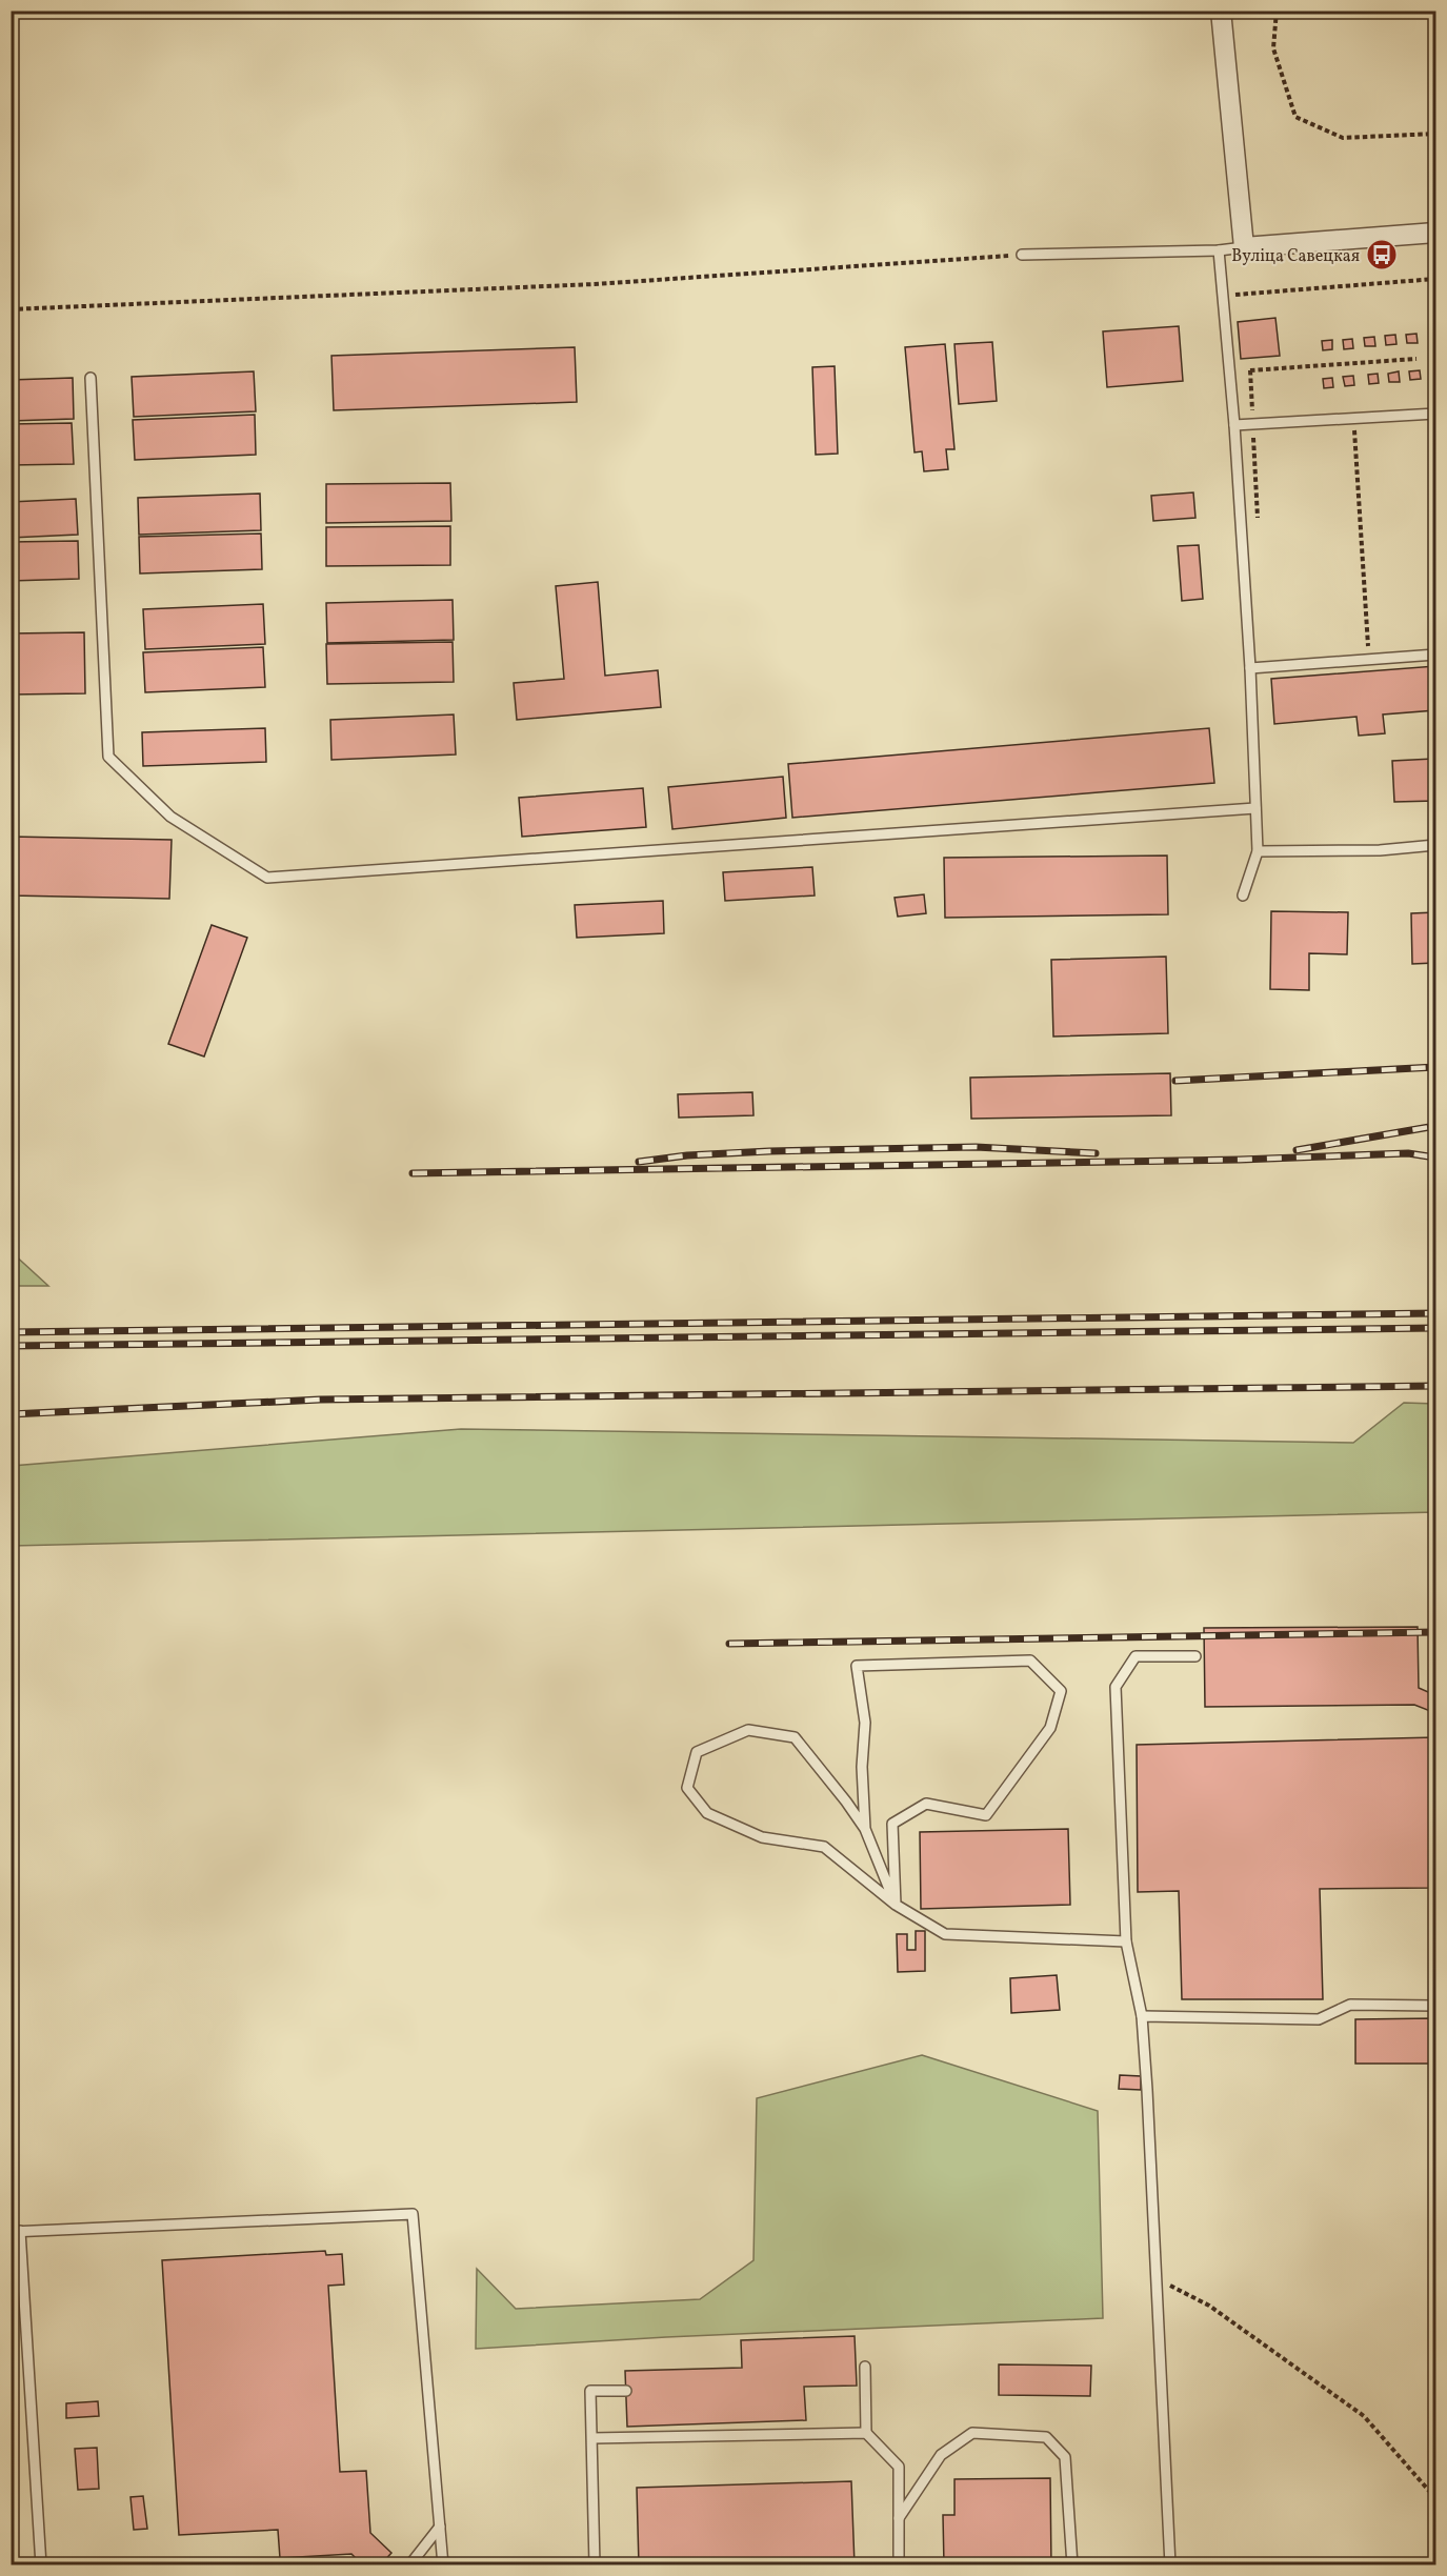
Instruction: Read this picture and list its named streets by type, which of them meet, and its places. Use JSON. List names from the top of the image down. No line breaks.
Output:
{"places":{"bus stop":["Вуліца Савецкая"]}}
